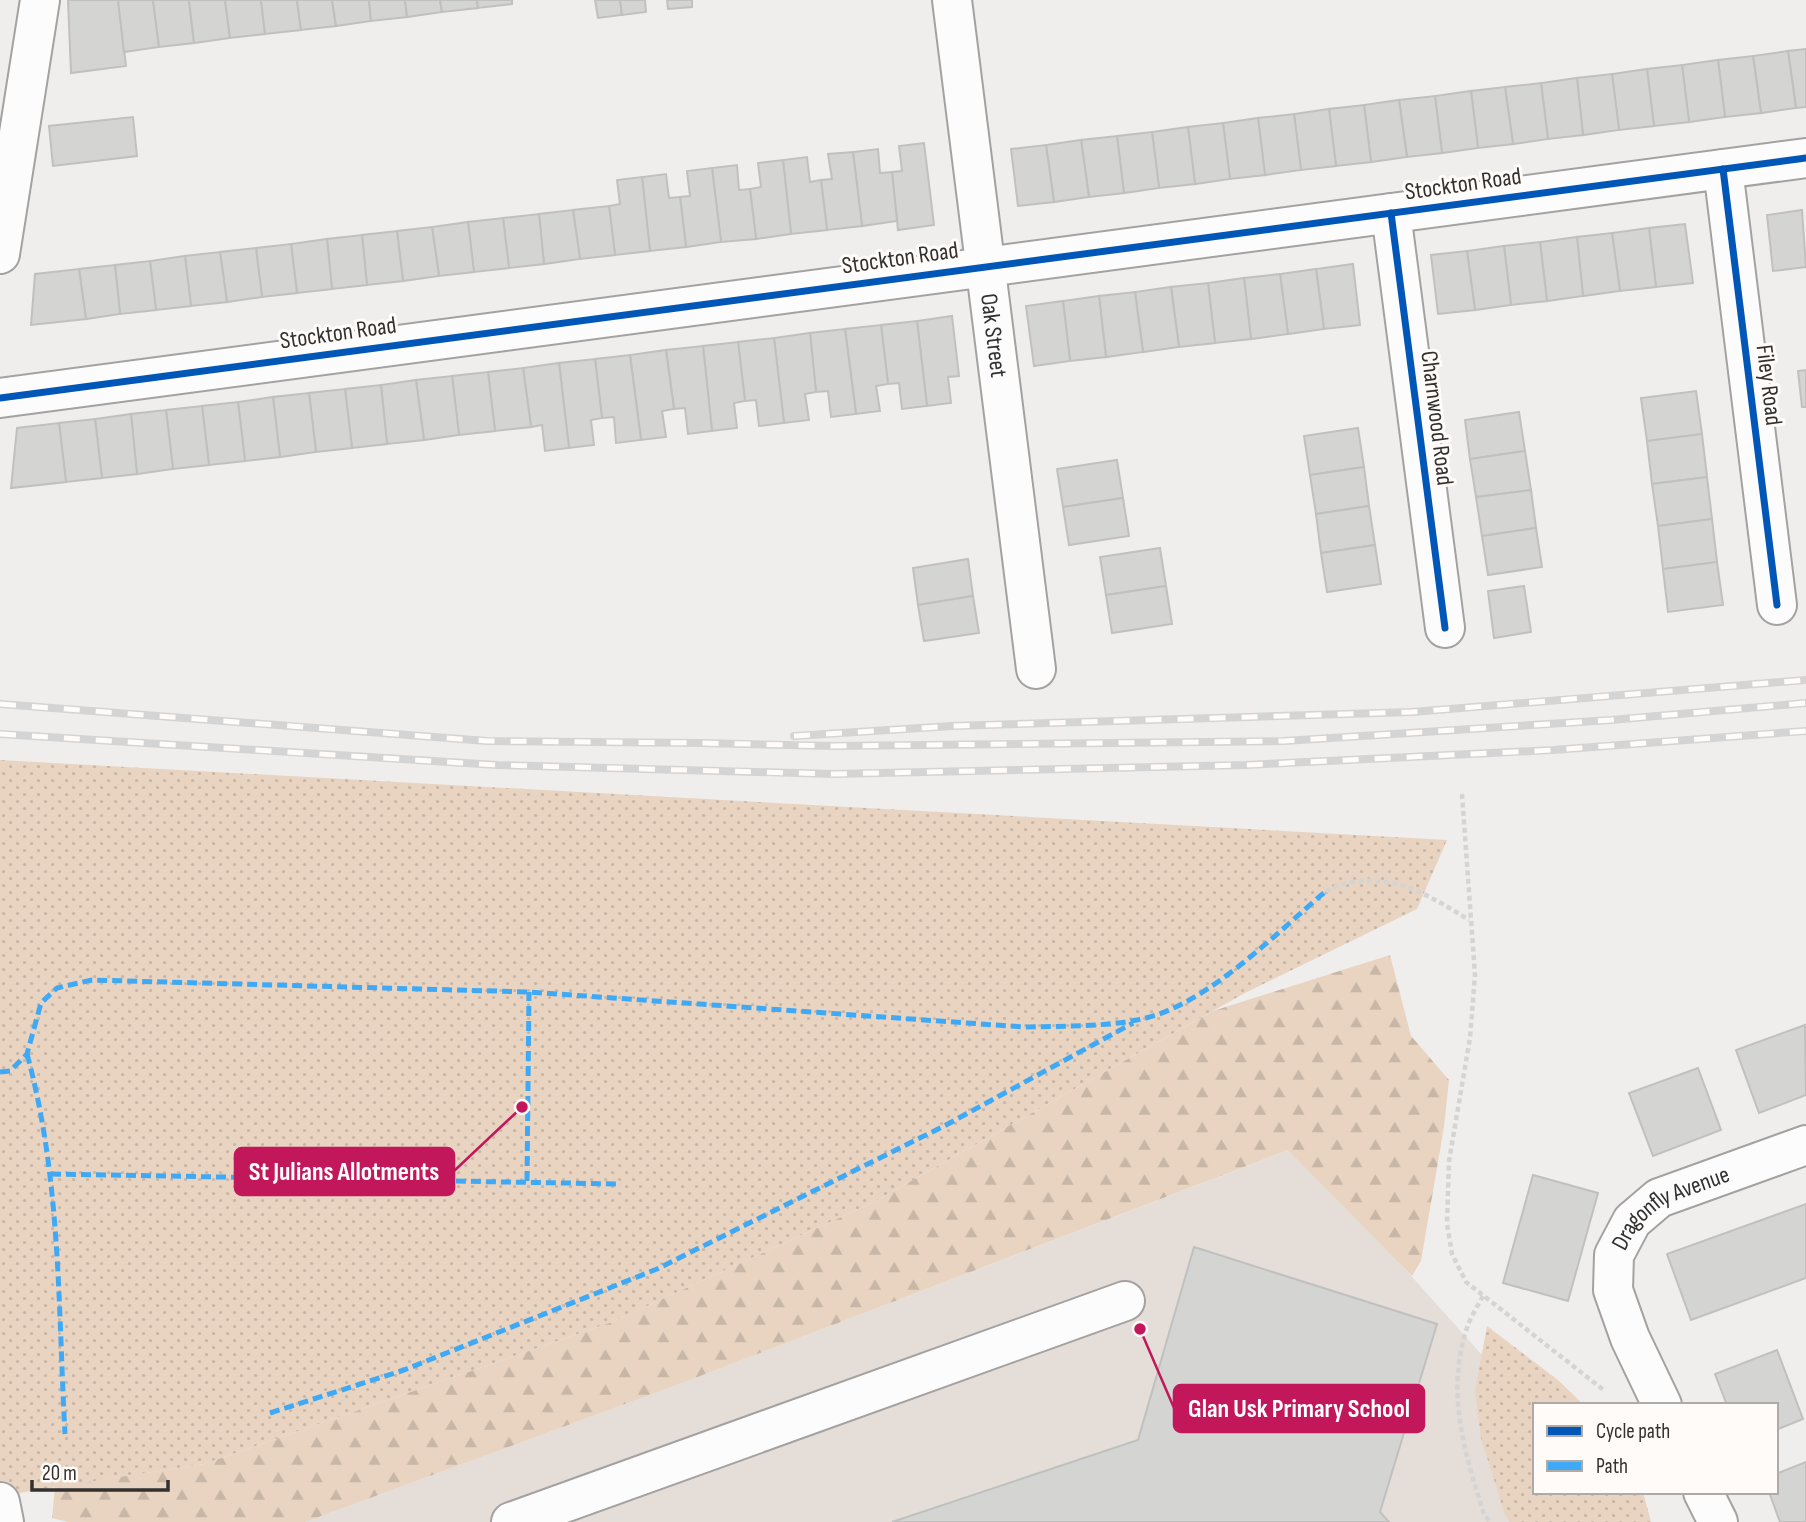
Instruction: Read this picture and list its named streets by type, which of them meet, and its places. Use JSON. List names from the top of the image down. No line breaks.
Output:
{"streets":{"street":["Stockton Road","Oak Street","Filey Road","Charnwood Road","Dragonfly Avenue"]},"crossings":[["Stockton Road","Oak Street"],["Stockton Road","Filey Road"],["Stockton Road","Charnwood Road"]],"places":["St Julians Allotments","Glan Usk Primary School"],"legend":["Cycle path","Path"],"scale_bar":"20 m"}
